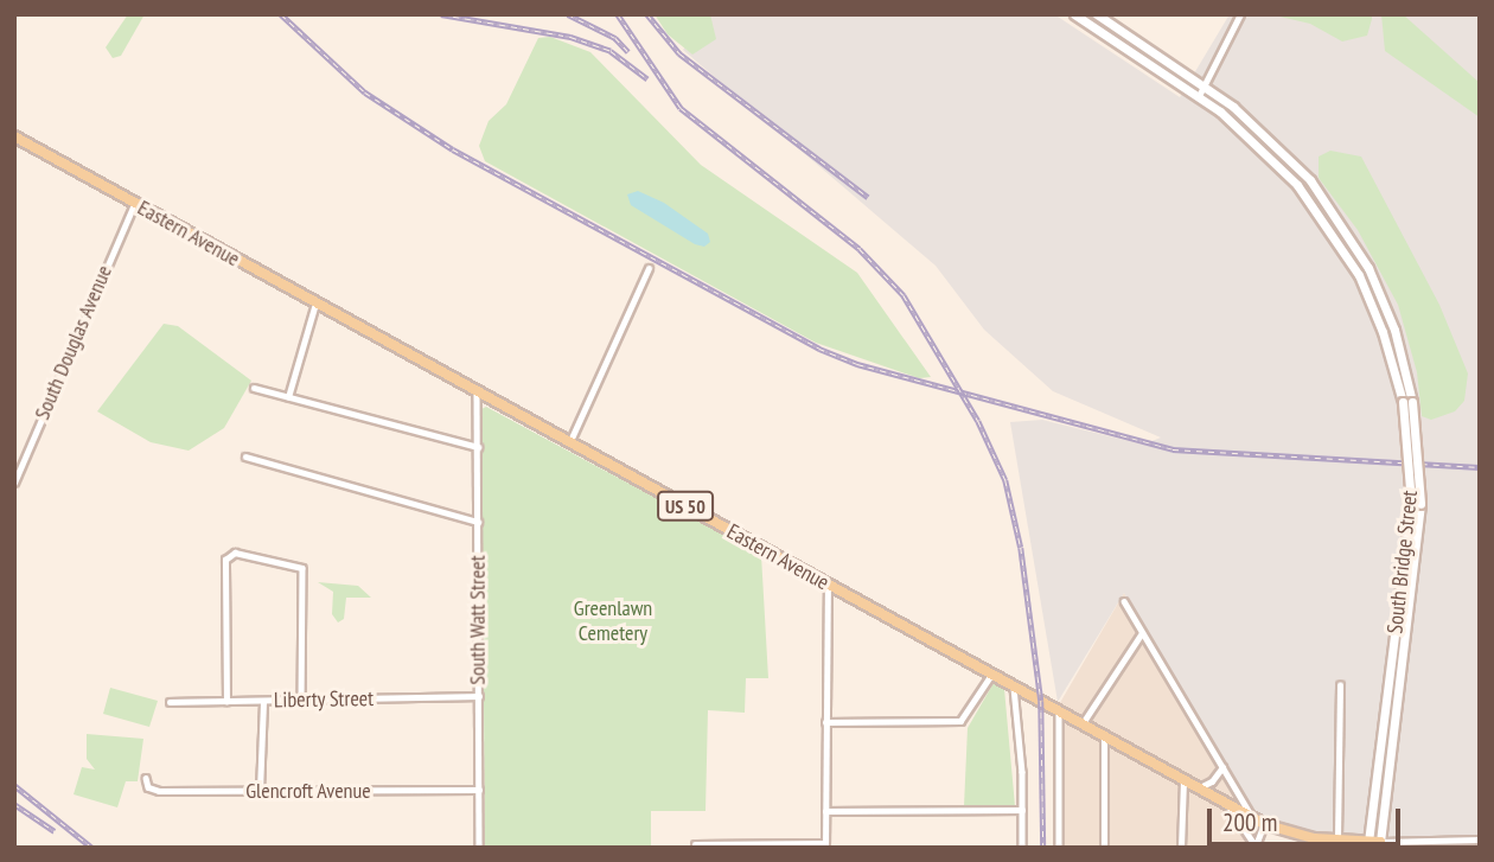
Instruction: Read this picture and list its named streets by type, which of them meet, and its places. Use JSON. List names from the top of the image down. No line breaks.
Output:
{"streets":{"main road":["Eastern Avenue","US 50","South Bridge Street"],"street":["South Douglas Avenue","South Watt Street","Liberty Street","Glencroft Avenue"]},"crossings":[["Eastern Avenue","South Douglas Avenue"],["Eastern Avenue","South Bridge Street"],["Eastern Avenue","South Watt Street"],["South Watt Street","Liberty Street"],["South Watt Street","Glencroft Avenue"]],"parks":["Greenlawn Cemetery"],"scale_bar":"200 m"}
